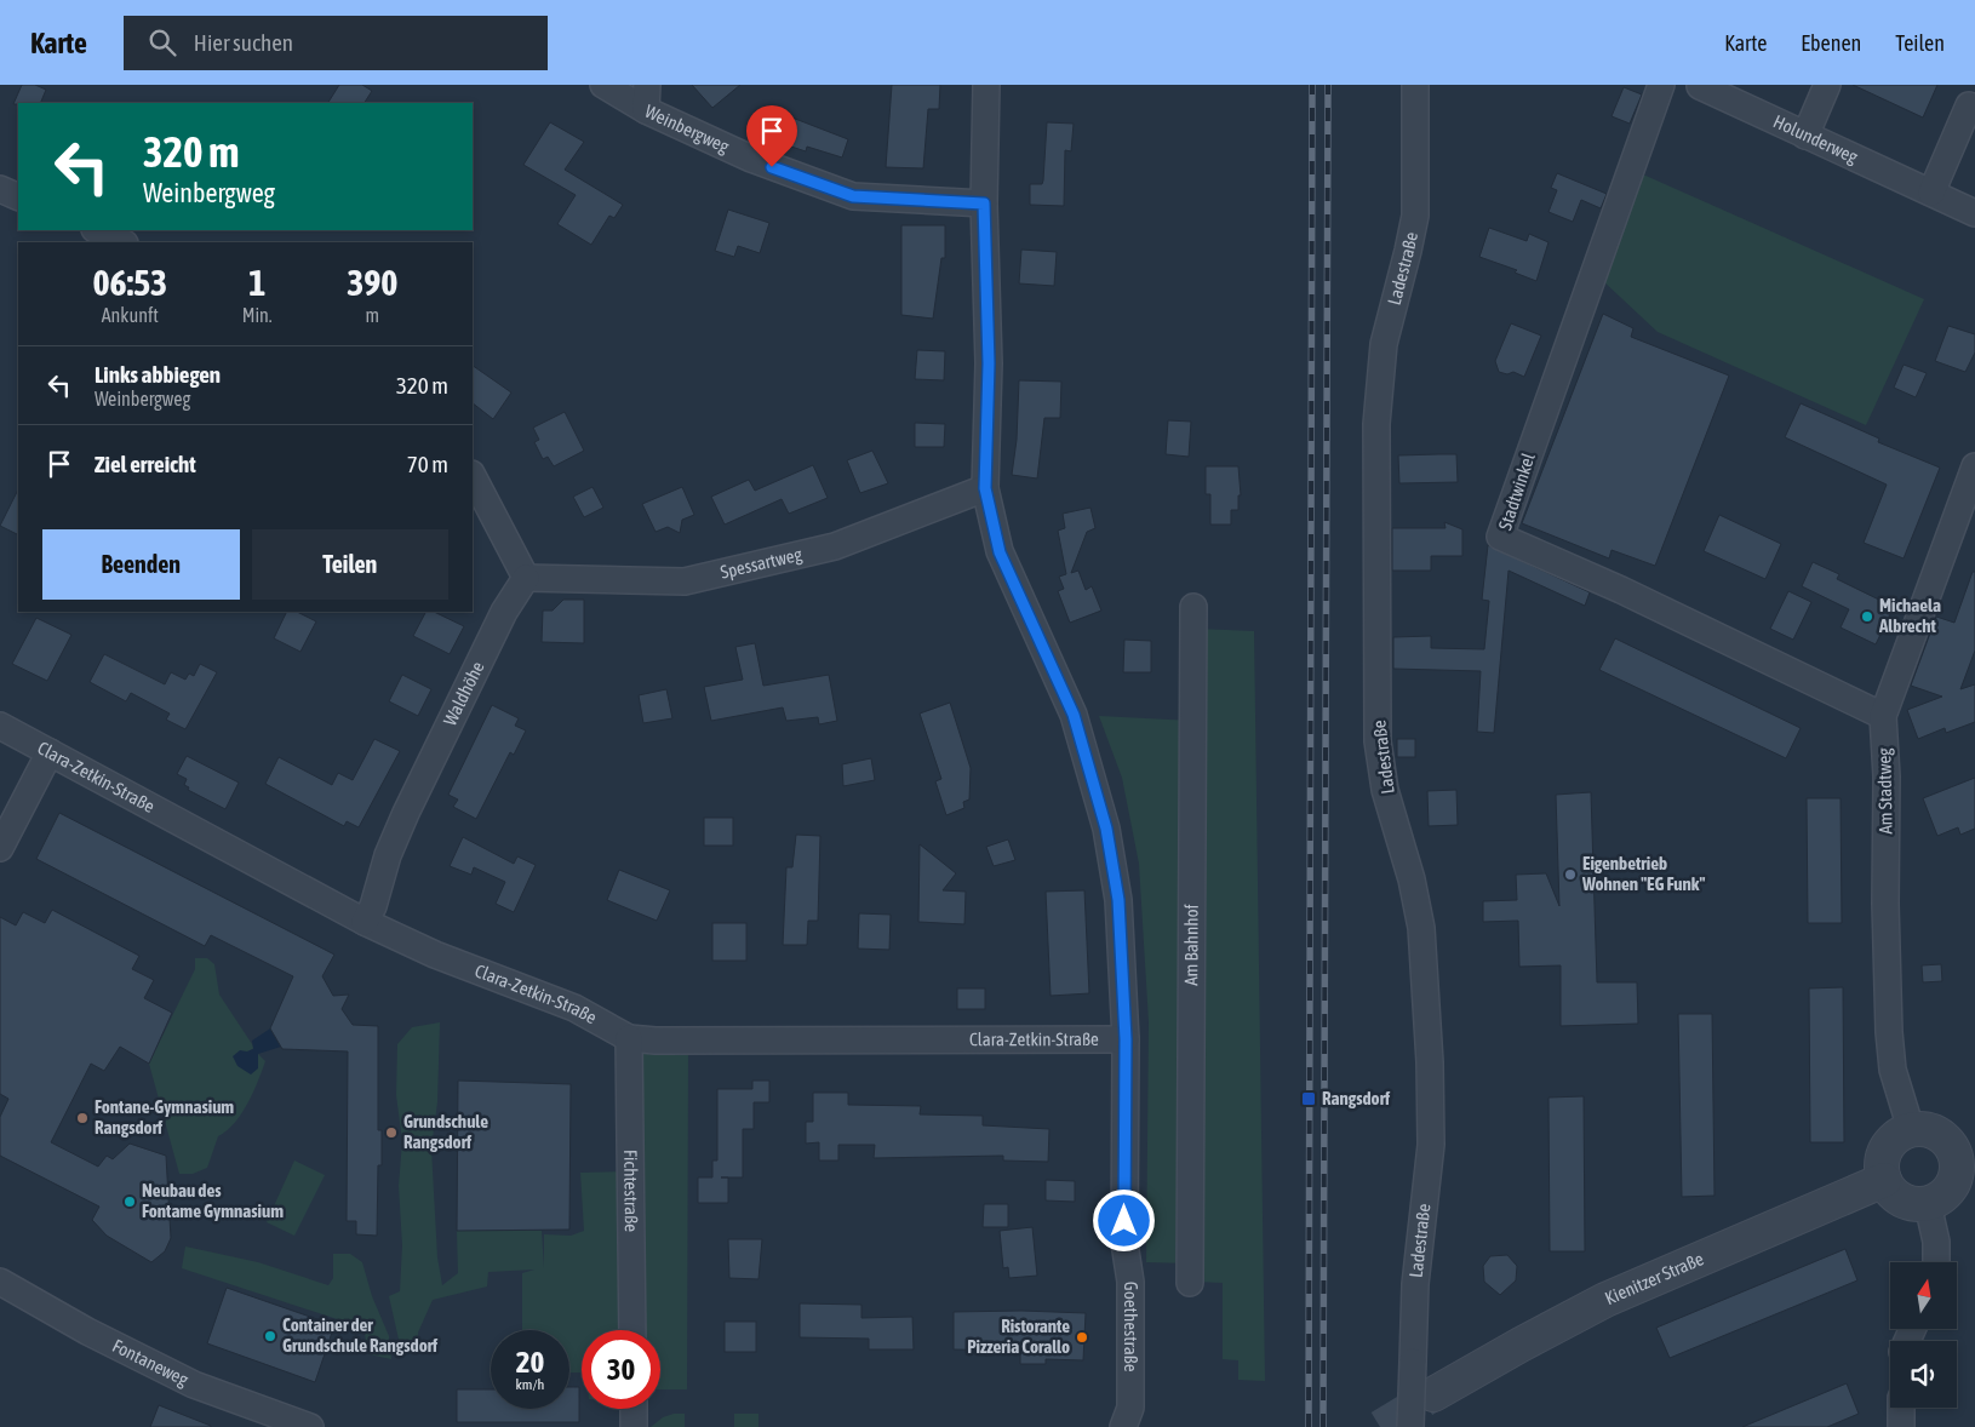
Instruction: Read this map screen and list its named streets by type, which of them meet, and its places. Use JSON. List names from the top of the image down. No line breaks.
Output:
{"streets":{"street":["Weinbergweg","Holunderweg","Ladestraße","Stadtwinkel","Spessartweg","Waldhöhe","Clara-Zetkin-Straße","Am Stadtweg","Am Bahnhof","Fichtestraße","Kienitzer Straße","Goethestraße","Fontaneweg"]},"crossings":[["Weinbergweg","Goethestraße"],["Stadtwinkel","Am Stadtweg"],["Spessartweg","Waldhöhe"],["Spessartweg","Goethestraße"],["Waldhöhe","Clara-Zetkin-Straße"],["Clara-Zetkin-Straße","Fichtestraße"],["Clara-Zetkin-Straße","Goethestraße"],["Am Stadtweg","Kienitzer Straße"]],"places":{"other":["Michaela Albrecht","Eigenbetrieb Wohnen \"EG Funk\"","Fontane-Gymnasium Rangsdorf","Grundschule Rangsdorf","Neubau des Fontame Gymnasium","Container der Grundschule Rangsdorf","Ristorante Pizzeria Corallo"],"transit":["Rangsdorf"]},"north":"top","page":{"header":"Karte","search":"Hier suchen","nav":["Karte","Ebenen","Teilen"],"turn":["320 m","Weinbergweg"],"eta":["06:53","Ankunft","1","Min.","390","m"],"list":[{"name":"Links abbiegen","note":"Weinbergweg","value":"320 m"},{"name":"Ziel erreicht","value":"70 m"}],"buttons":["Beenden","Teilen"],"speed":"20 km/h","limit":"30"}}
